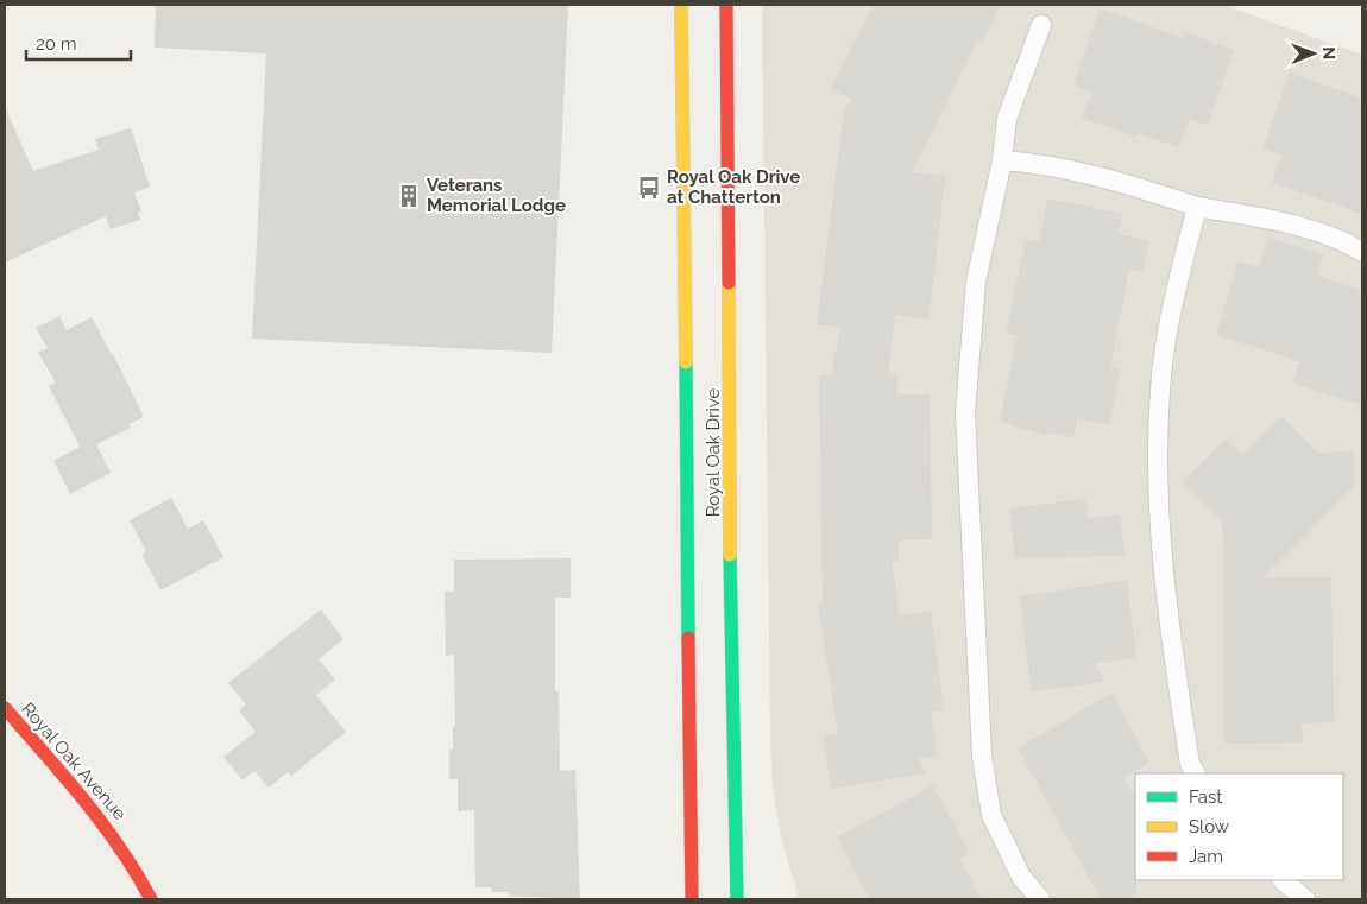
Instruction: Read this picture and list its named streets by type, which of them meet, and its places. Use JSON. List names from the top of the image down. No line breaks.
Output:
{"streets":{"main road":["Royal Oak Drive","Royal Oak Avenue"]},"places":{"bus stop":["Royal Oak Drive at Chatterton"],"building":["Veterans Memorial Lodge"]},"legend":["Fast","Slow","Jam"],"scale_bar":"20 m","north":"right"}
